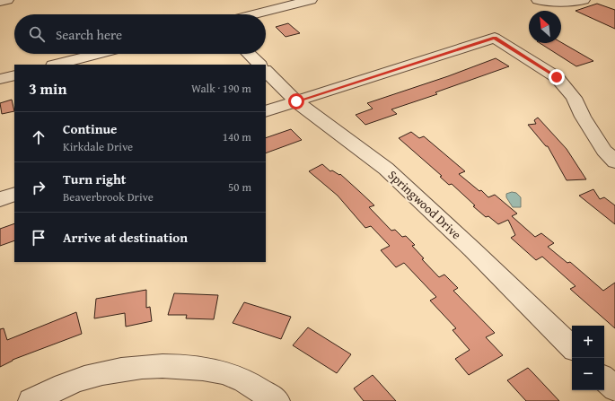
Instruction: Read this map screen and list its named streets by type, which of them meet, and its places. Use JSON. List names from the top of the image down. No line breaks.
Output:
{"streets":{"street":["Springwood Drive"]},"north":"top left","page":{"search":"Search here","heading":["3 min","Walk · 190 m"],"list":[["Continue","Kirkdale Drive","140 m"],["Turn right","Beaverbrook Drive","50 m"],"Arrive at destination"],"map_buttons":["+","−"]}}
